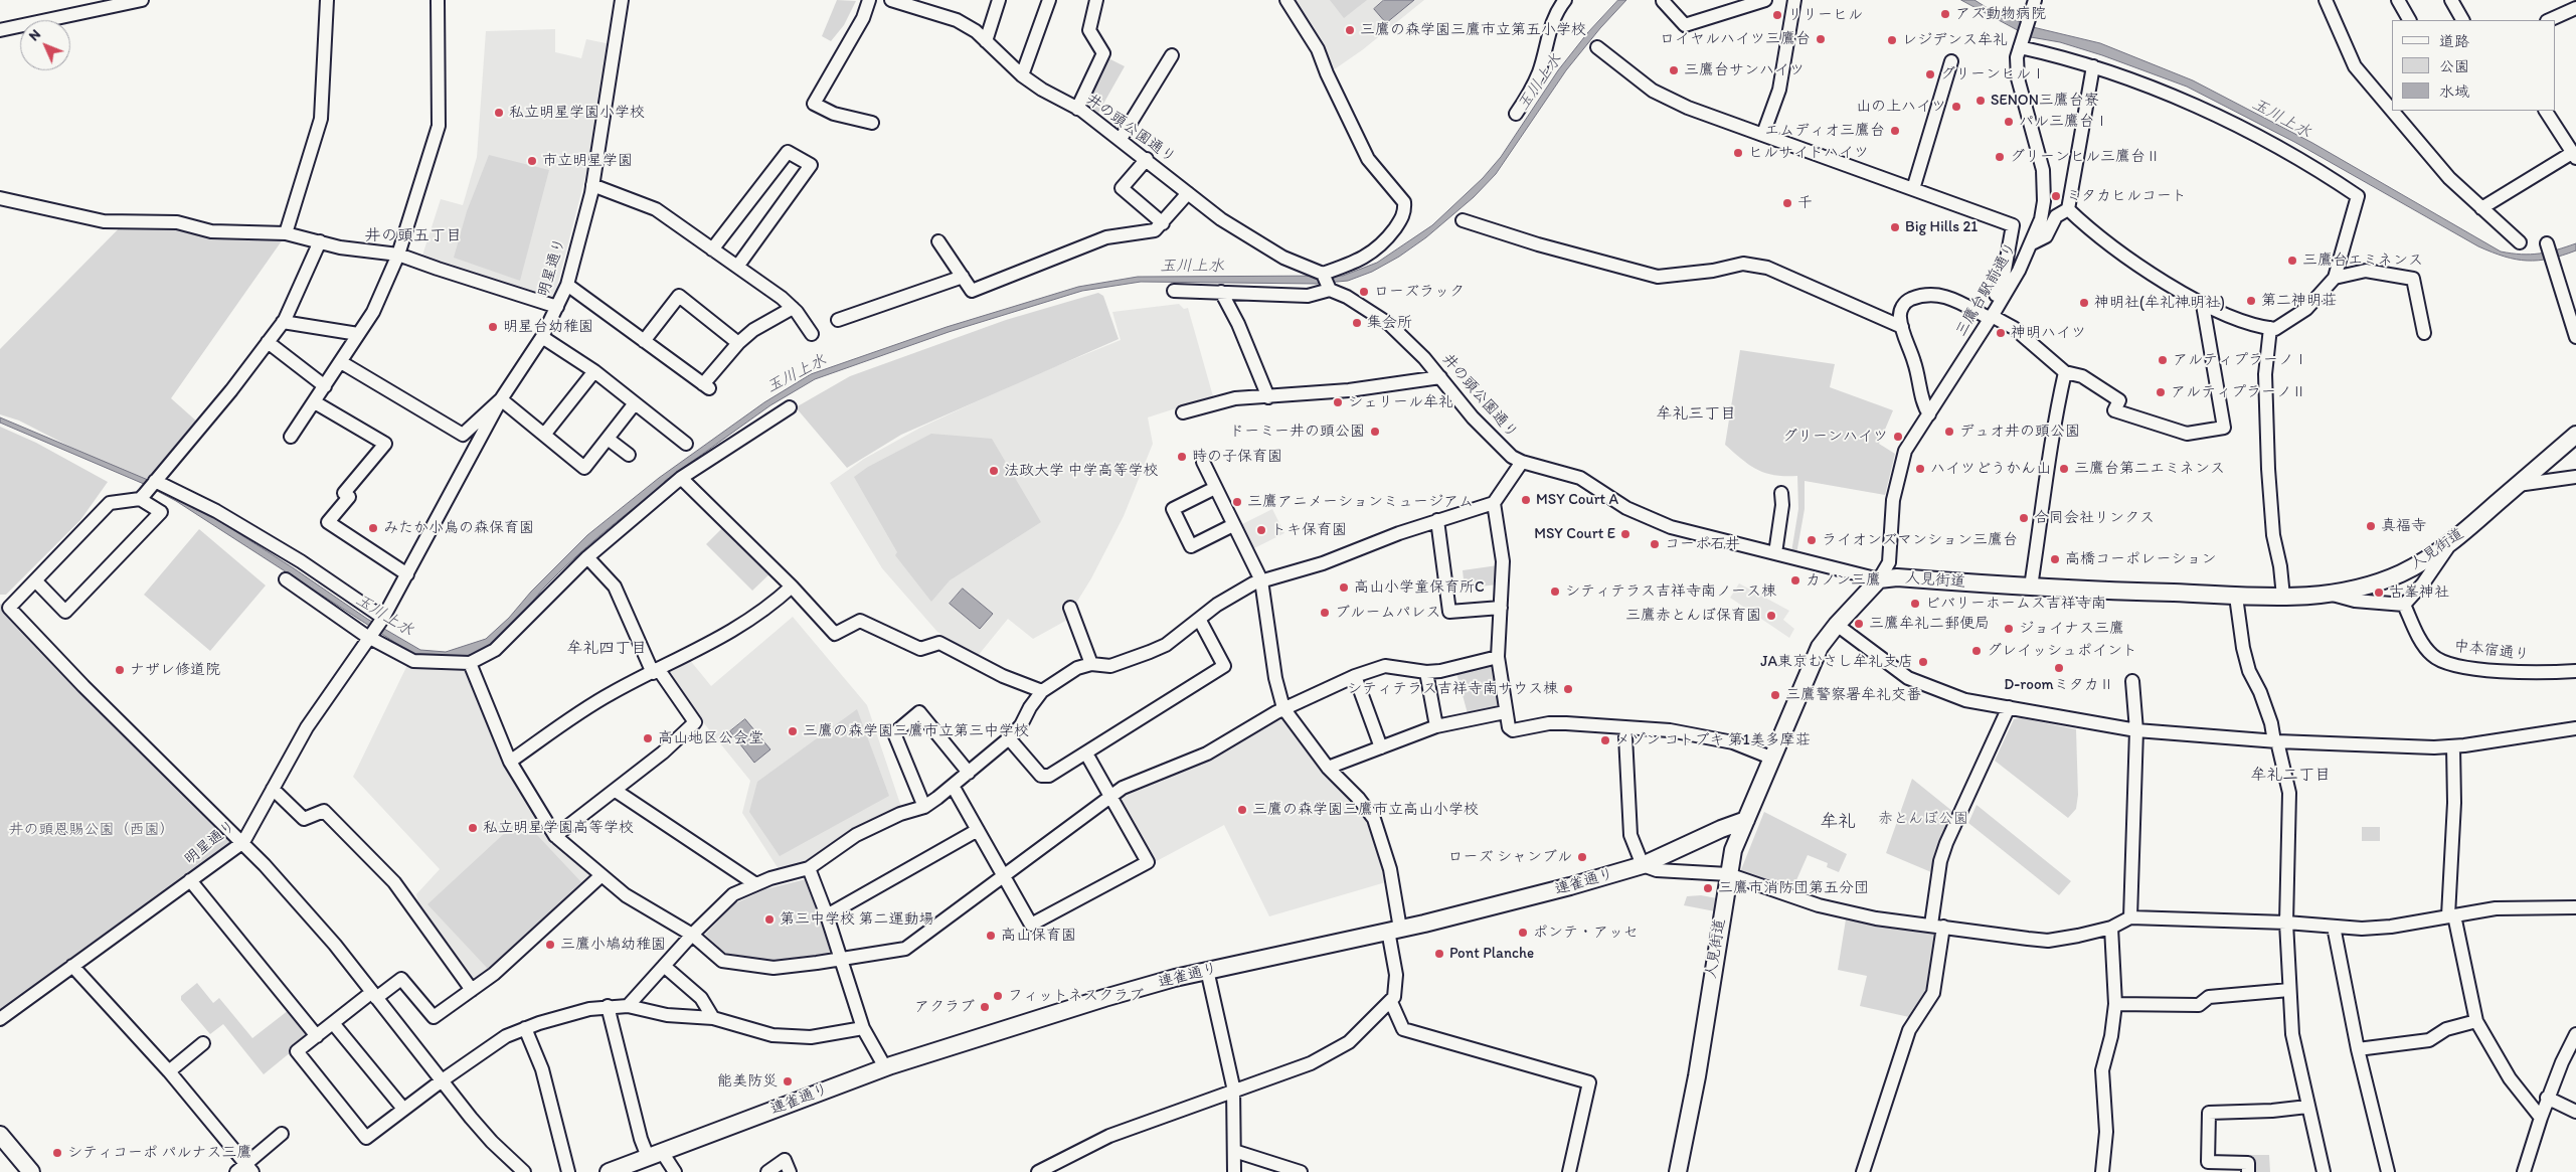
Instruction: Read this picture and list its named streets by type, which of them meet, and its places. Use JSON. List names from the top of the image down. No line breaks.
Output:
{"streets":{"main road":["人見街道","連雀通り"],"street":["井の頭公園通り","明星通り","三鷹台駅前通り","中本宿通り"]},"crossings":[["井の頭公園通り","三鷹台駅前通り"],["井の頭公園通り","人見街道"],["三鷹台駅前通り","人見街道"],["人見街道","連雀通り"]],"districts":["井の頭五丁目","牟礼三丁目","牟礼四丁目","牟礼二丁目","牟礼"],"water":["玉川上水"],"parks":["赤とんぼ公園","井の頭恩賜公園（西園）"],"places":["アズ動物病院","リリーヒル","三鷹の森学園三鷹市立第五小学校","ロイヤルハイツ三鷹台","レジデンス牟礼","三鷹台サンハイツ","グリーンヒルⅠ","SENON三鷹台寮","山の上ハイツ","私立明星学園小学校","パル三鷹台Ⅰ","エムディオ三鷹台","ヒルサイドハイツ","グリーンヒル三鷹台Ⅱ","市立明星学園","ミタカヒルコート","千","Big Hills 21","三鷹台エミネンス","ローズラック","第二神明荘","神明社(牟礼神明社)","集会所","明星台幼稚園","神明ハイツ","アルティプラーノⅠ","アルティプラーノⅡ","シェリール牟礼","ドーミー井の頭公園","デュオ井の頭公園","グリーンハイツ","時の子保育園","ハイツどうかん山","三鷹台第二エミネンス","法政大学 中学高等学校","MSY Court A","三鷹アニメーションミュージアム","合同会社リンクス","真福寺","みたか小鳥の森保育園","トキ保育園","MSY Court E","ライオンズマンション三鷹台","コーポ石井","高橋コーポレーション","カノン三鷹","高山小学童保育所C","シティテラス吉祥寺南ノース棟","古峯神社","ビバリーホームス吉祥寺南","ブルームパレス","三鷹赤とんぼ保育園","三鷹牟礼二郵便局","ジョイナス三鷹","グレイッシュポイント","JA東京むさし牟礼支店","D-roomミタカⅡ","ナザレ修道院","シティテラス吉祥寺南サウス棟","三鷹警察署牟礼交番","三鷹の森学園三鷹市立第三中学校","高山地区公会堂","メゾン コトブキ 第1美多摩荘","三鷹の森学園三鷹市立高山小学校","私立明星学園高等学校","ローズ シャンブル","三鷹市消防団第五分団","第三中学校 第二運動場","ポンテ・アッセ","高山保育園","三鷹小鳩幼稚園","Pont Planche","フィットネスクラブ","アクラブ","能美防災","シティコーポ パルナス三鷹"],"legend":["道路","公園","水域"],"north":"top left"}
